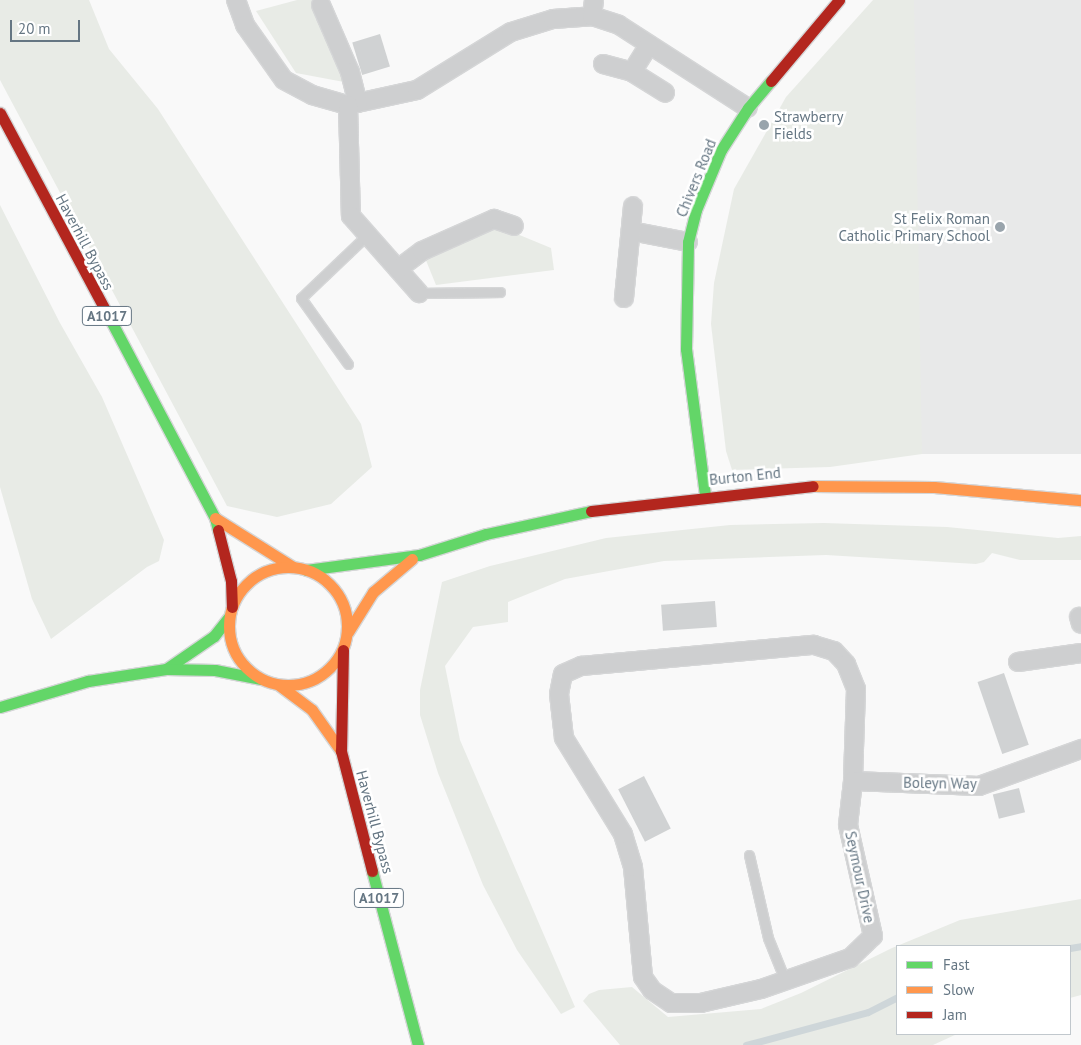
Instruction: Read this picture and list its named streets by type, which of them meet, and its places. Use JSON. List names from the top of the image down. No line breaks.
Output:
{"streets":{"street":["Chivers Road","Haverhill Bypass","A1017","Burton End","Boleyn Way","Seymour Drive"]},"crossings":[["Chivers Road","Burton End"],["Haverhill Bypass","Burton End"],["Boleyn Way","Seymour Drive"]],"places":["Strawberry Fields","St Felix Roman Catholic Primary School"],"legend":["Fast","Slow","Jam"],"scale_bar":"20 m"}
